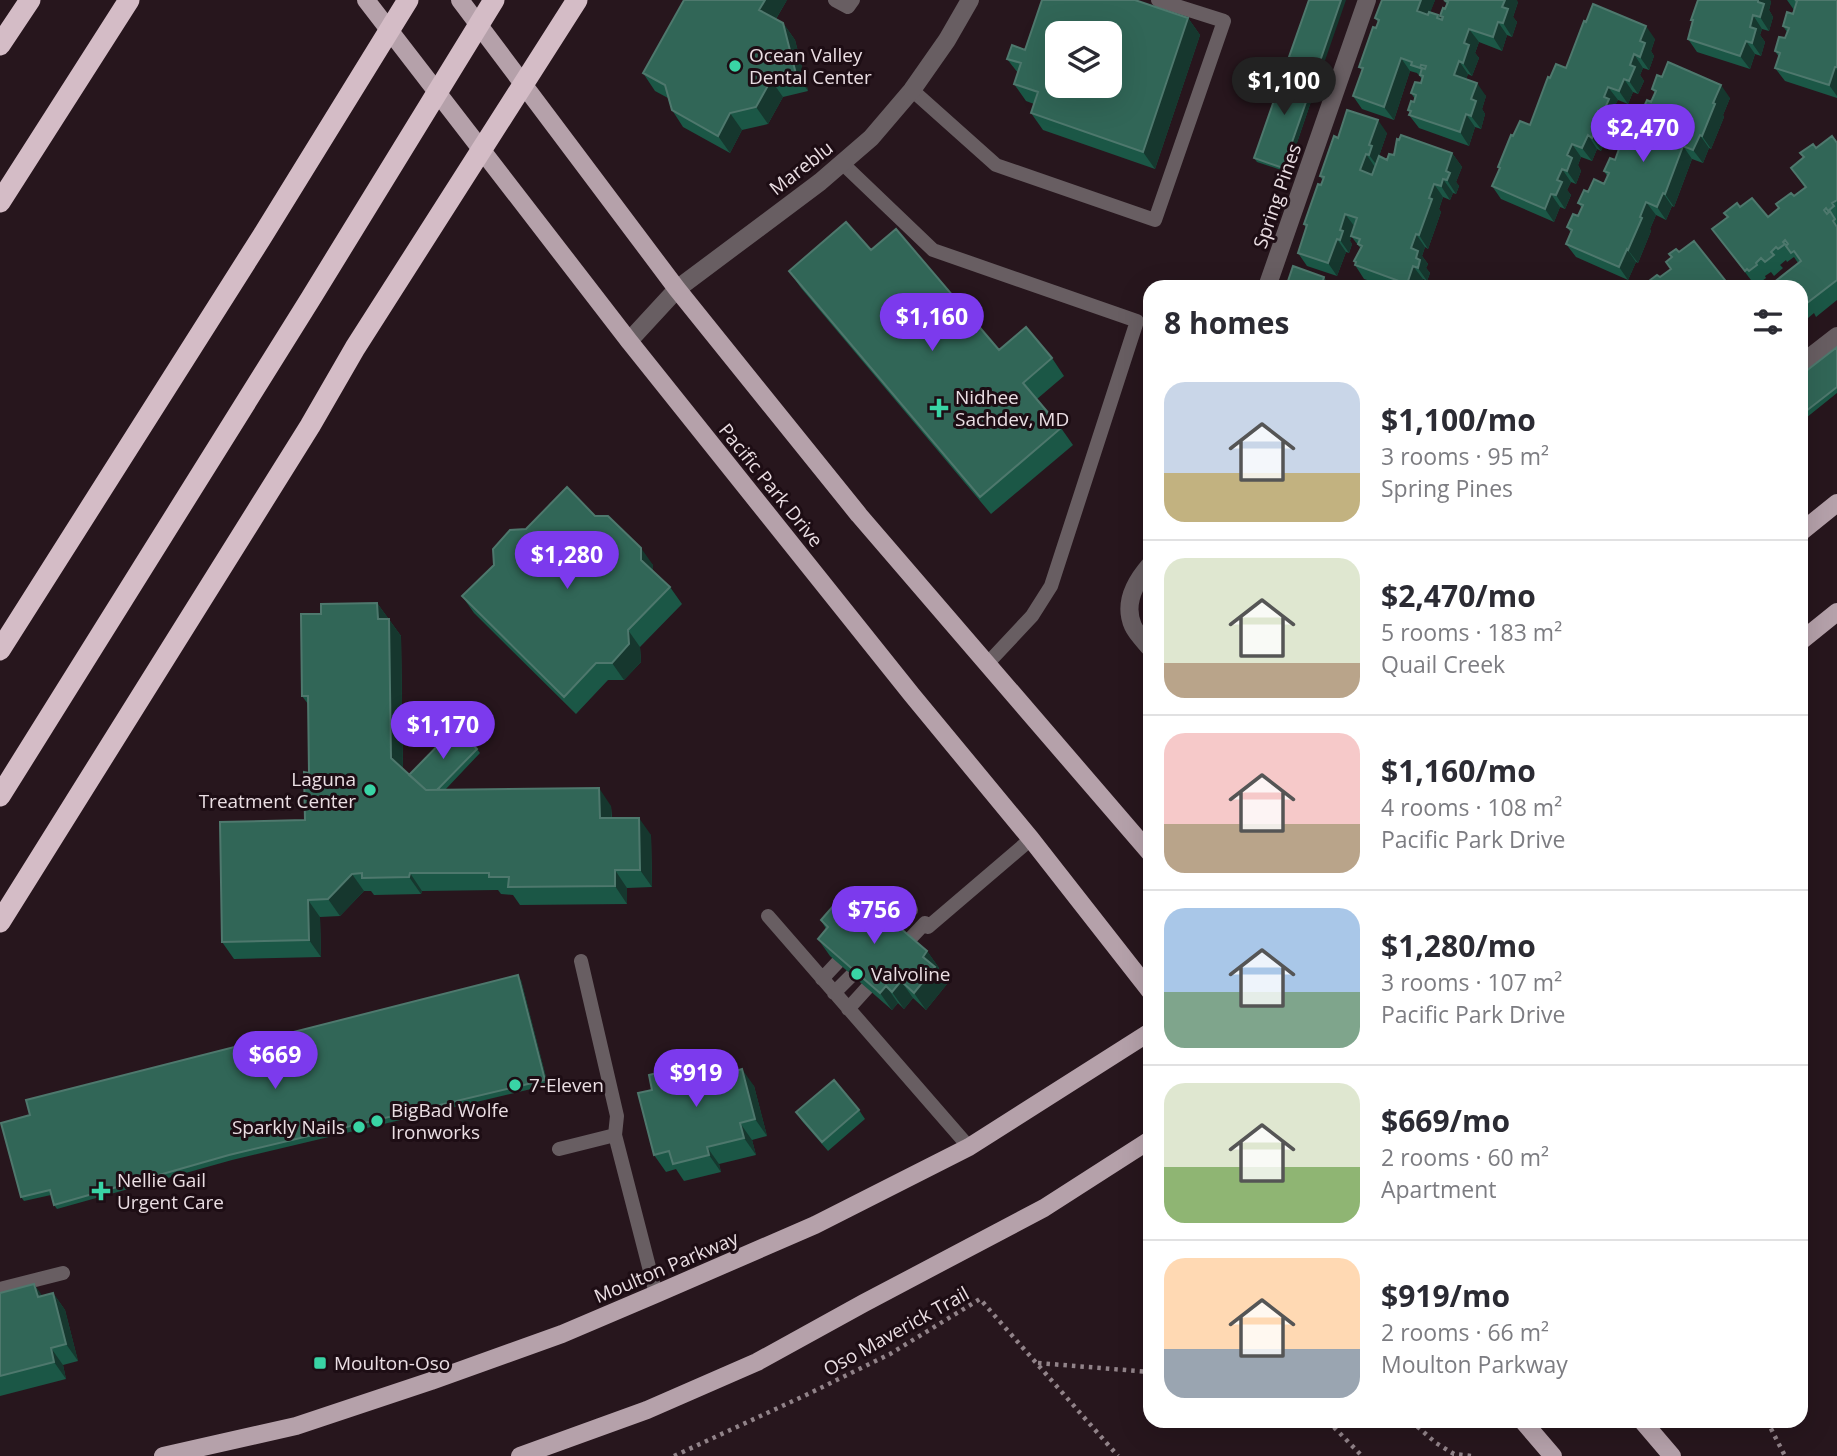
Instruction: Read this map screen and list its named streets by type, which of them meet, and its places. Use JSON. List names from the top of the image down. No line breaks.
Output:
{"streets":{"main road":["Pacific Park Drive","Moulton Parkway"],"street":["Mareblu","Spring Pines"],"path":["Oso Maverick Trail"]},"crossings":[["Mareblu","Pacific Park Drive"]],"places":{"other":["Ocean Valley Dental Center","Laguna Treatment Center","Valvoline","7-Eleven","BigBad Wolfe Ironworks","Sparkly Nails"],"health":["Nidhee Sachdev, MD","Nellie Gail Urgent Care"],"transit":["Moulton-Oso"]},"page":{"price":["$1,100","$2,470","$1,160","$1,280","$1,170","$756","$669","$919"],"heading":"8 homes","list":[{"name":"$1,100/mo","note":"3 rooms · 95 m² · Spring Pines"},{"name":"$2,470/mo","note":"5 rooms · 183 m² · Quail Creek"},{"name":"$1,160/mo","note":"4 rooms · 108 m² · Pacific Park Drive"},{"name":"$1,280/mo","note":"3 rooms · 107 m² · Pacific Park Drive"},{"name":"$669/mo","note":"2 rooms · 60 m² · Apartment"},{"name":"$919/mo","note":"2 rooms · 66 m² · Moulton Parkway"}]}}
